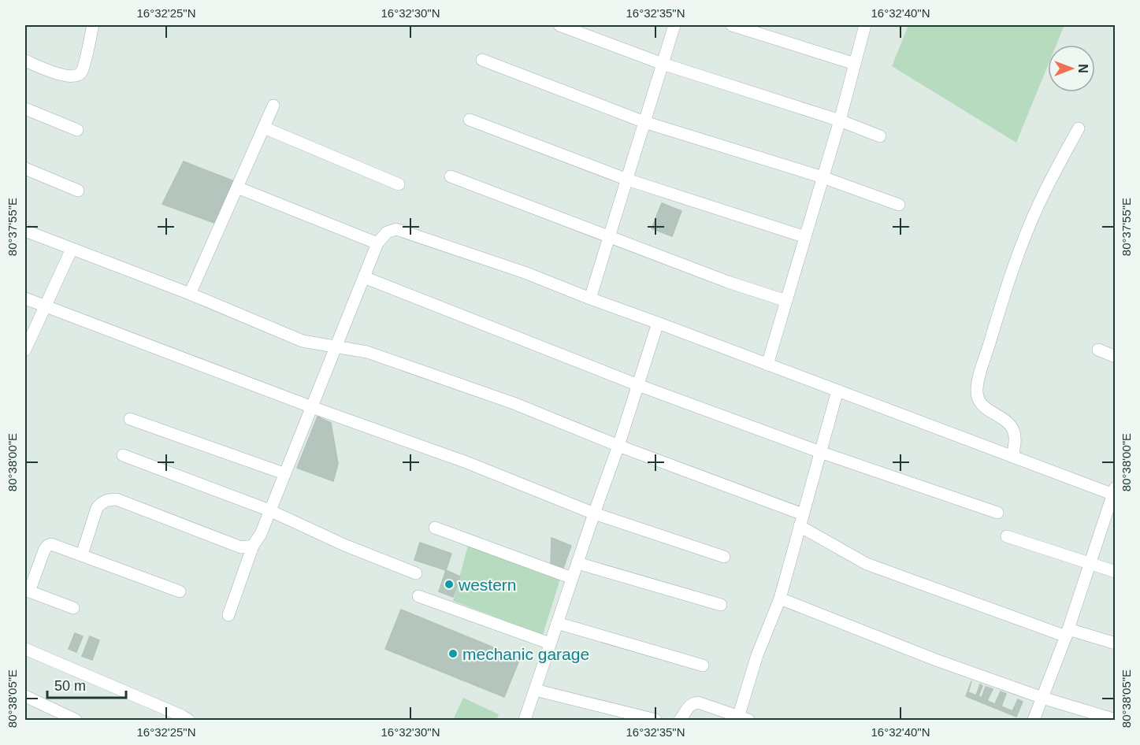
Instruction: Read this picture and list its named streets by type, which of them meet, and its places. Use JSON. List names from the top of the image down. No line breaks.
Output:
{"places":["western","mechanic garage"],"scale_bar":"50 m","north":"right","coordinates":["16°32'25\"N","16°32'30\"N","16°32'35\"N","16°32'40\"N","80°37'55\"E","80°38'00\"E","80°38'05\"E"]}
